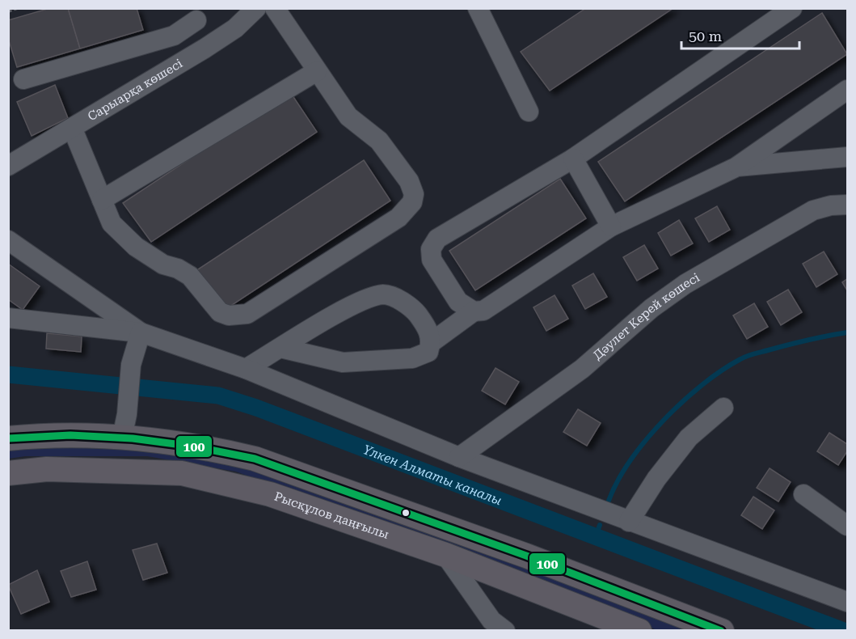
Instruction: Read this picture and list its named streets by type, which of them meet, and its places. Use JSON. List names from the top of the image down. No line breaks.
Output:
{"streets":{"main road":["Рысқұлов даңғылы"],"street":["Сарыарқа көшесі","Дәулет Керей көшесі"]},"water":["Үлкен Алматы каналы"],"lines":["transit line 100"],"scale_bar":"50 m"}
